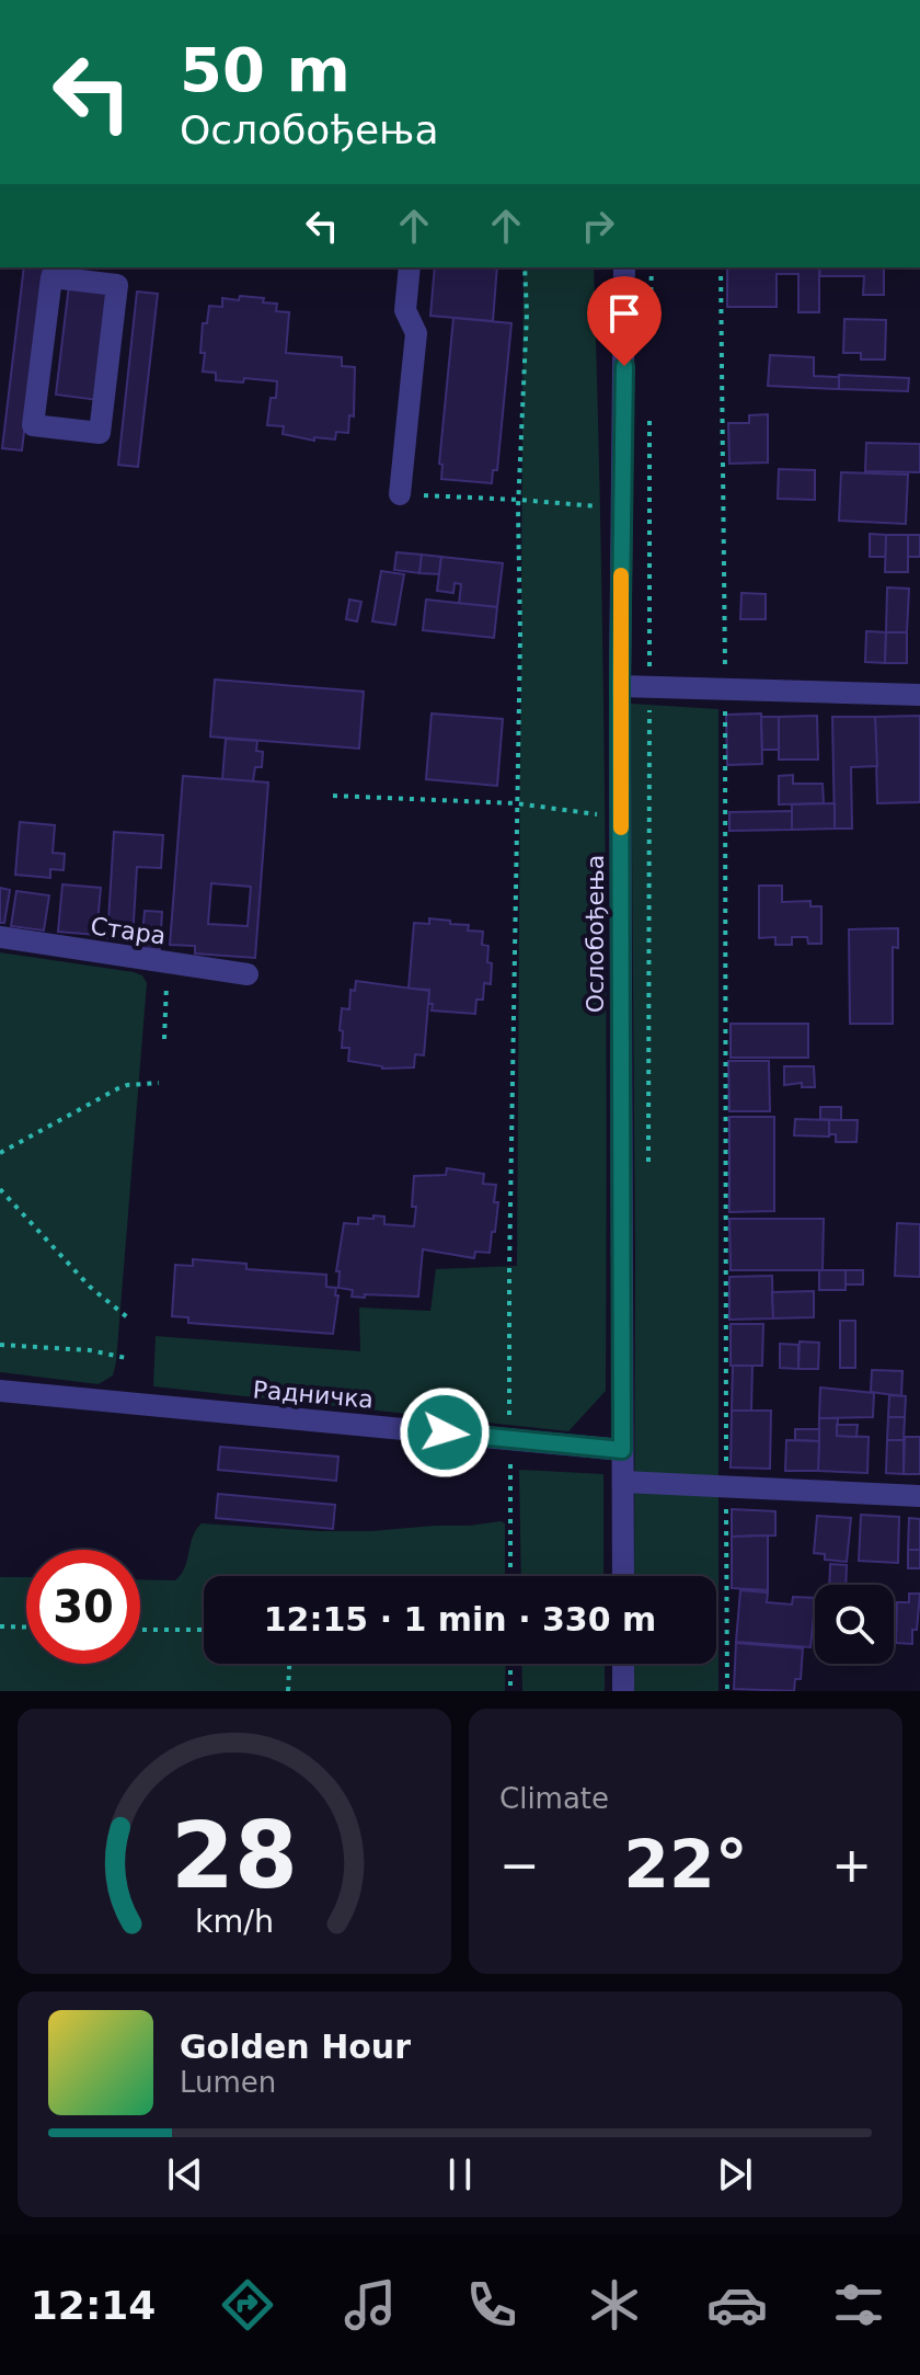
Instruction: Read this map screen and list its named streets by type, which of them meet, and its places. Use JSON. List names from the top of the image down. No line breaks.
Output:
{"streets":{"street":["Стара","Ослобођења","Радничка"]},"crossings":[["Ослобођења","Радничка"]],"page":{"turn":["50 m","Ослобођења"],"limit":"30","trip":"12:15 · 1 min · 330 m","tile":"Climate","heat":["−","22°","+"],"song":["Golden Hour","Lumen"],"tabs":"12:14","gauge":["28","km/h"]}}
